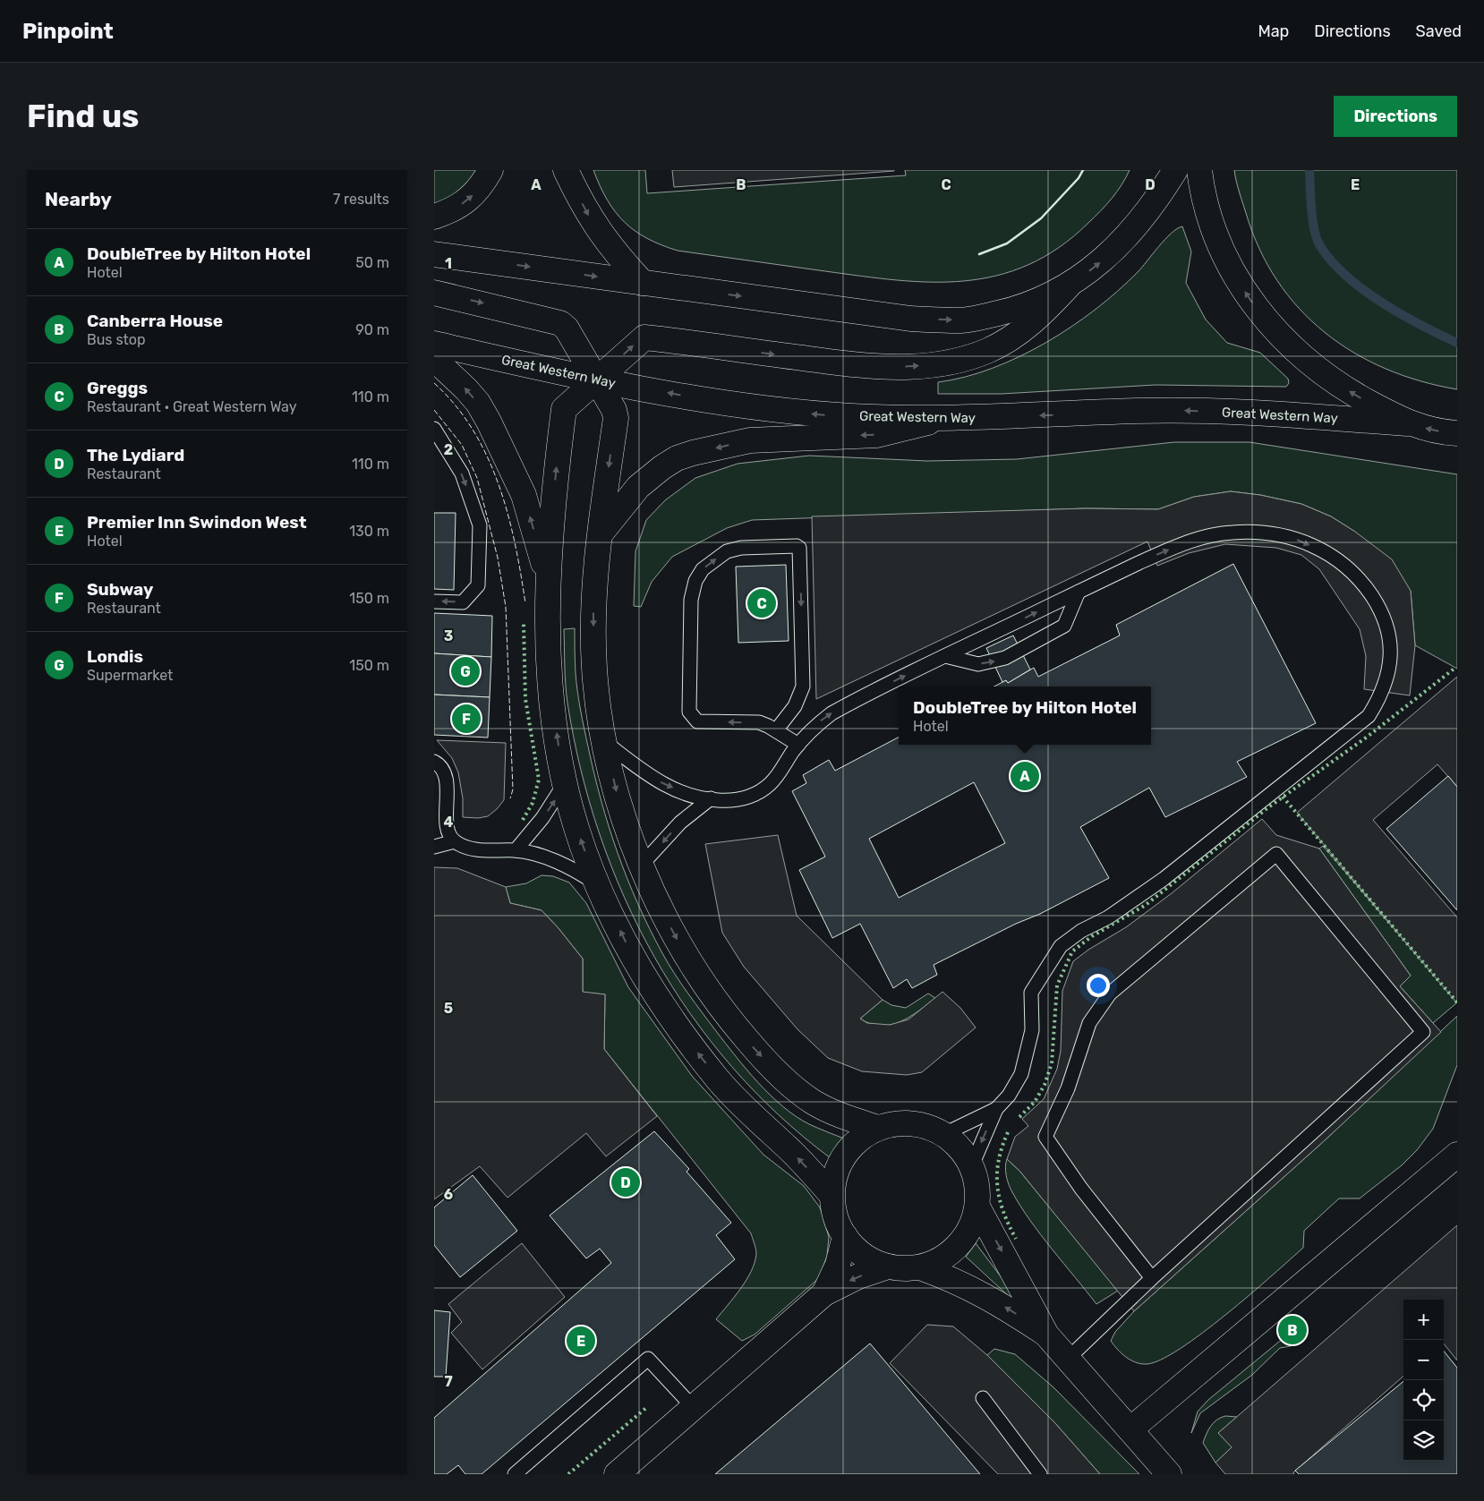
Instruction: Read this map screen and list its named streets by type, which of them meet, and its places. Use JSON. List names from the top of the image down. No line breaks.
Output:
{"streets":{"street":["Great Western Way"]},"page":{"header":"Pinpoint","nav":["Map","Directions","Saved"],"buttons":"Directions","title":"Find us","heading":["Nearby","7 results"],"list":[{"mark":"A","name":"DoubleTree by Hilton Hotel","note":"Hotel","value":"50 m"},{"mark":"B","name":"Canberra House","note":"Bus stop","value":"90 m"},{"mark":"C","name":"Greggs","note":"Restaurant · Great Western Way","value":"110 m"},{"mark":"D","name":"The Lydiard","note":"Restaurant","value":"110 m"},{"mark":"E","name":"Premier Inn Swindon West","note":"Hotel","value":"130 m"},{"mark":"F","name":"Subway","note":"Restaurant","value":"150 m"},{"mark":"G","name":"Londis","note":"Supermarket","value":"150 m"}],"pins":["C","G","F","A","D","B","E"],"popup":["DoubleTree by Hilton Hotel","Hotel"],"map_buttons":["+","−"]},"grid":{"columns":["A","B","C","D","E"],"rows":["1","2","3","4","5","6","7"]}}
